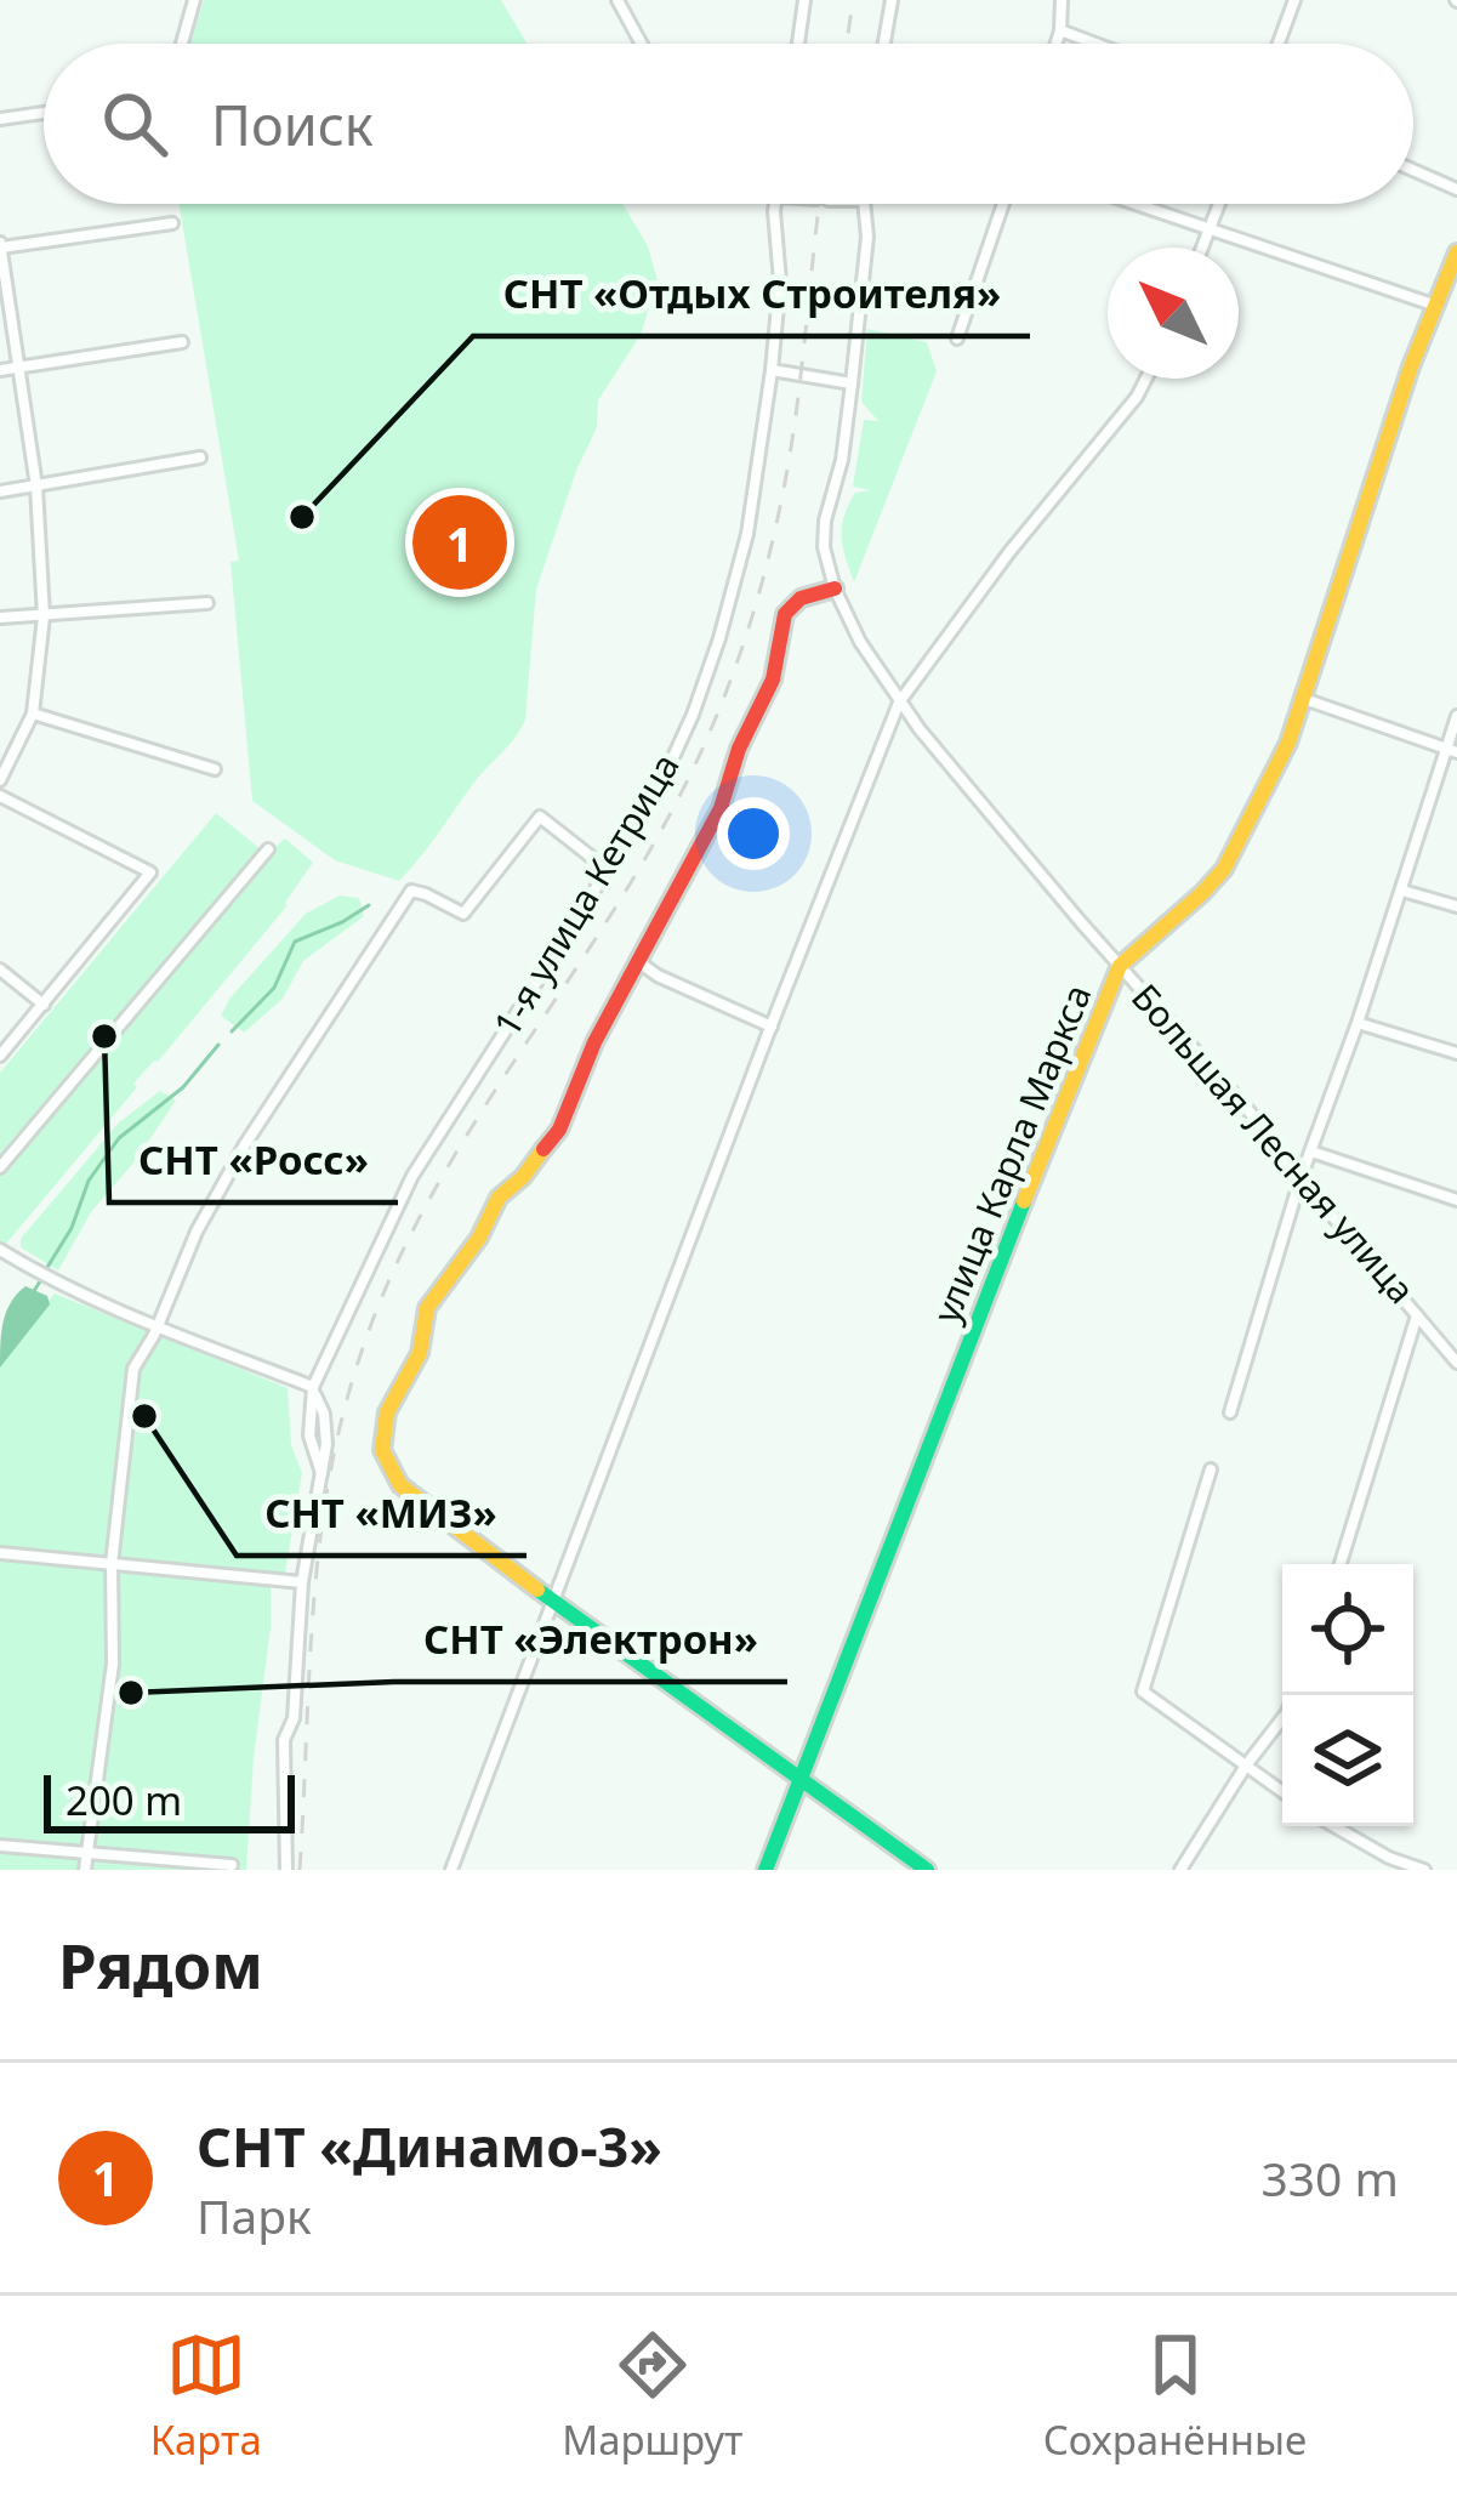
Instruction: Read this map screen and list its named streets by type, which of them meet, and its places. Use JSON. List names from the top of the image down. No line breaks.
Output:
{"streets":{"street":["1-я улица Кетрица","Большая Лесная улица","улица Карла Маркса"]},"crossings":[["Большая Лесная улица","улица Карла Маркса"]],"places":["СНТ «Отдых Строителя»","СНТ «Росс»","СНТ «МИЗ»","СНТ «Электрон»"],"scale_bar":"200 m","north":"top left","page":{"search":"Поиск","pins":"1","scale":"200 m","heading":"Рядом","list":[{"mark":"1","name":"СНТ «Динамо-3»","note":"Парк","value":"330 m"}],"nav":["Карта","Маршрут","Сохранённые"]}}
